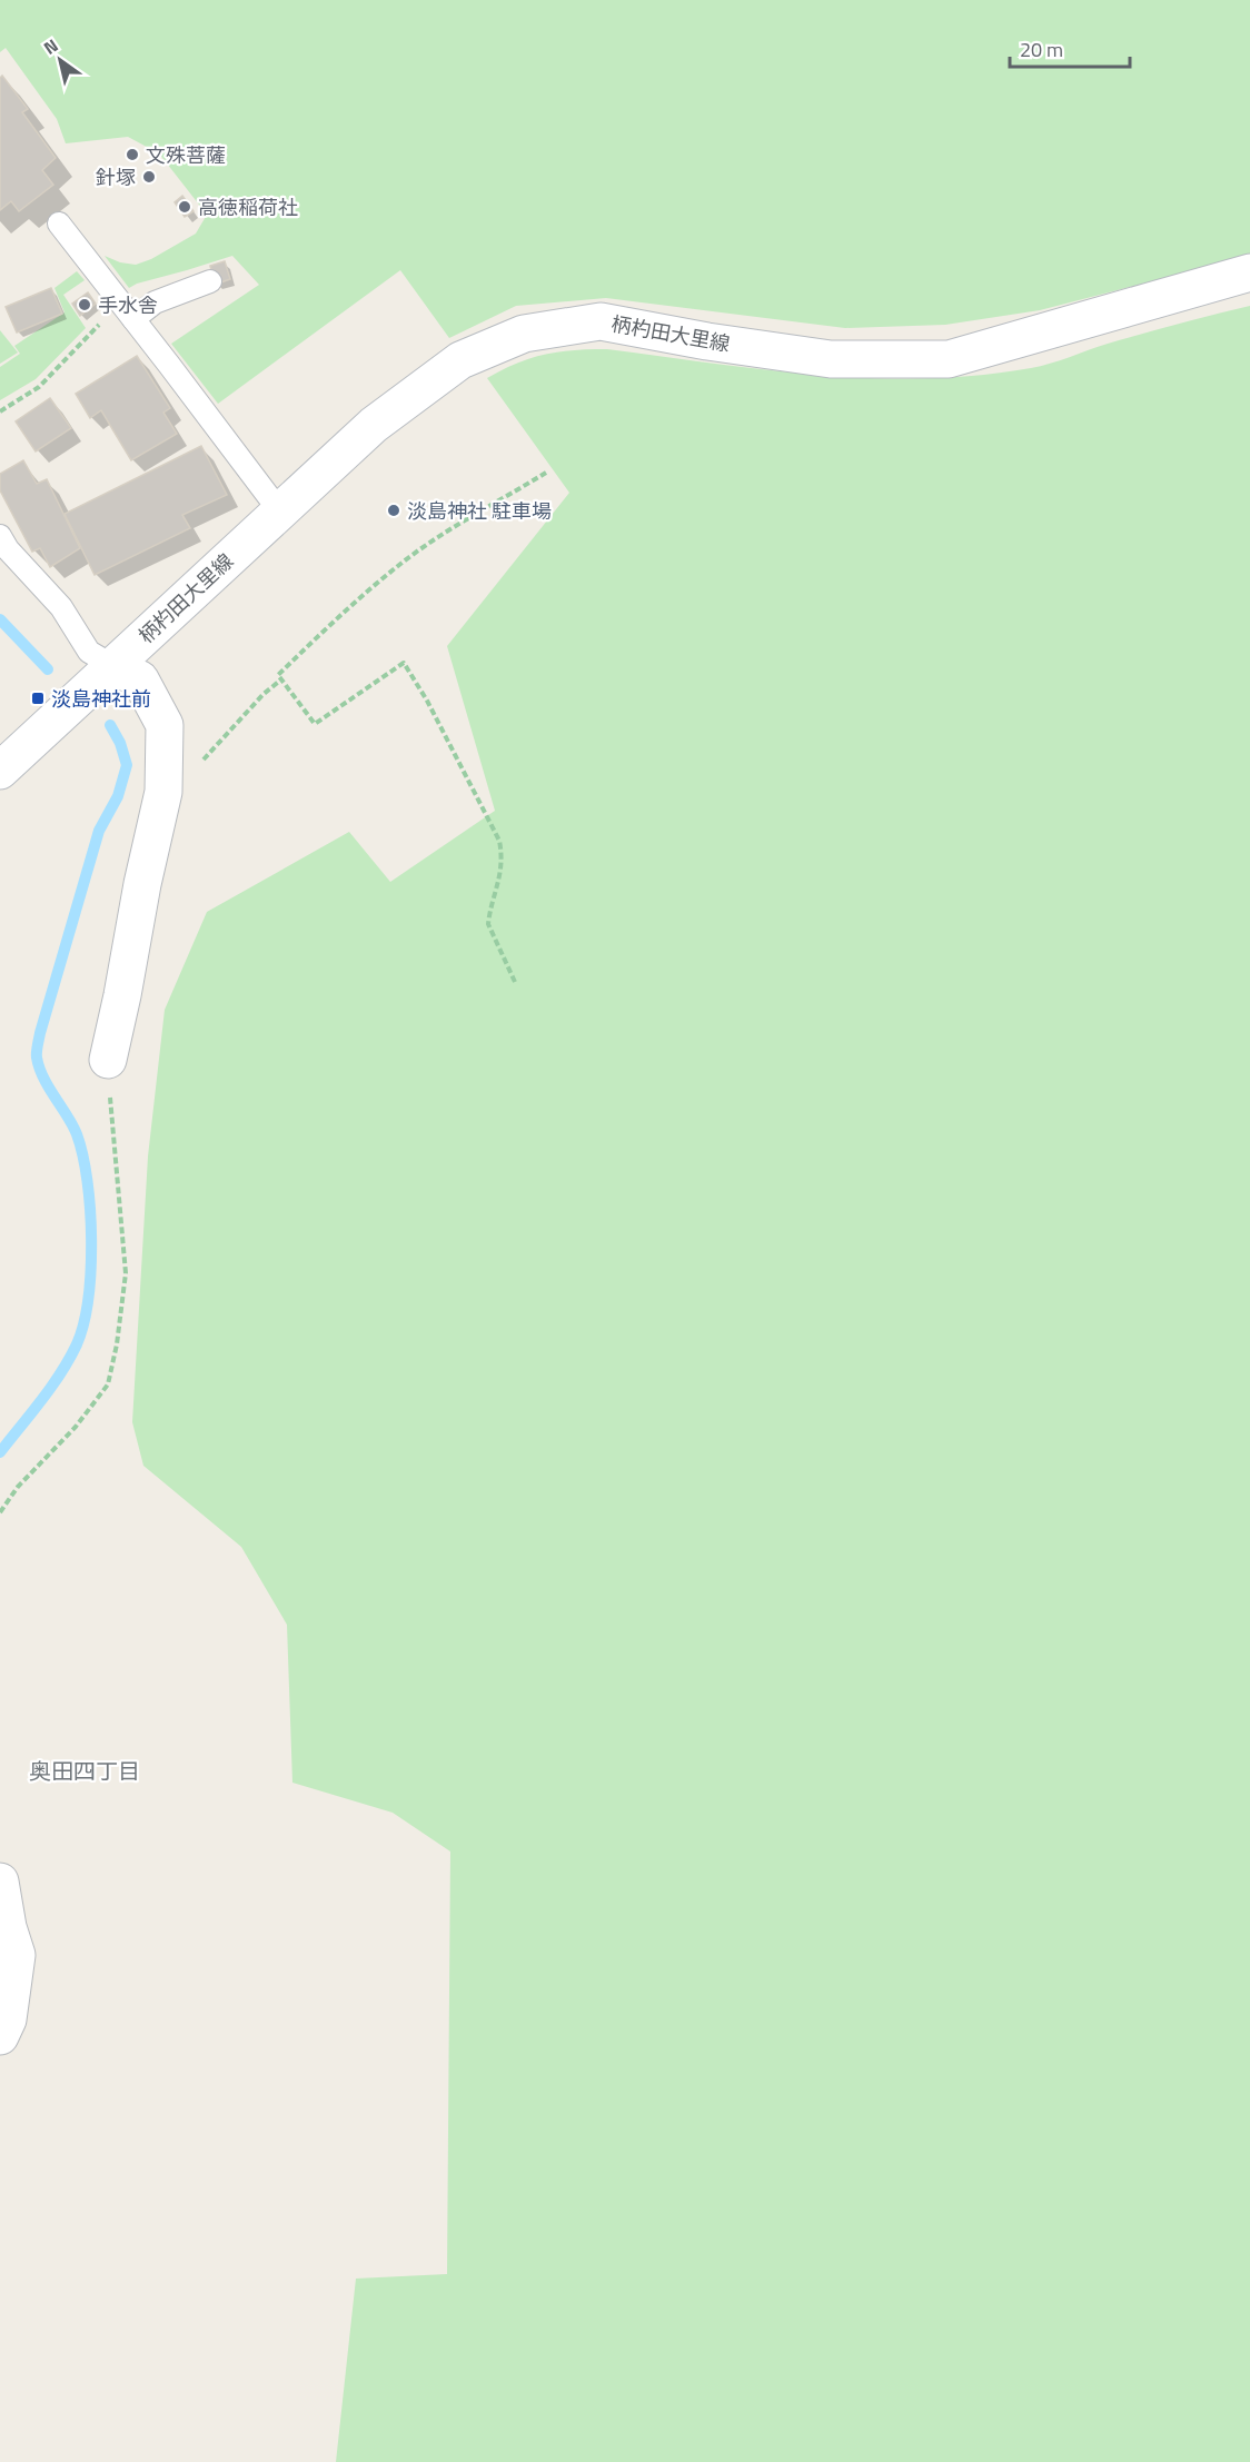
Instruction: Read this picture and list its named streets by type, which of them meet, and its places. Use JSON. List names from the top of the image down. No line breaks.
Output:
{"streets":{"main road":["柄杓田大里線"]},"districts":["奥田四丁目"],"places":{"other":["文殊菩薩","針塚","高徳稲荷社","手水舎","淡島神社 駐車場"],"transit":["淡島神社前"]},"scale_bar":"20 m","north":"top left"}
